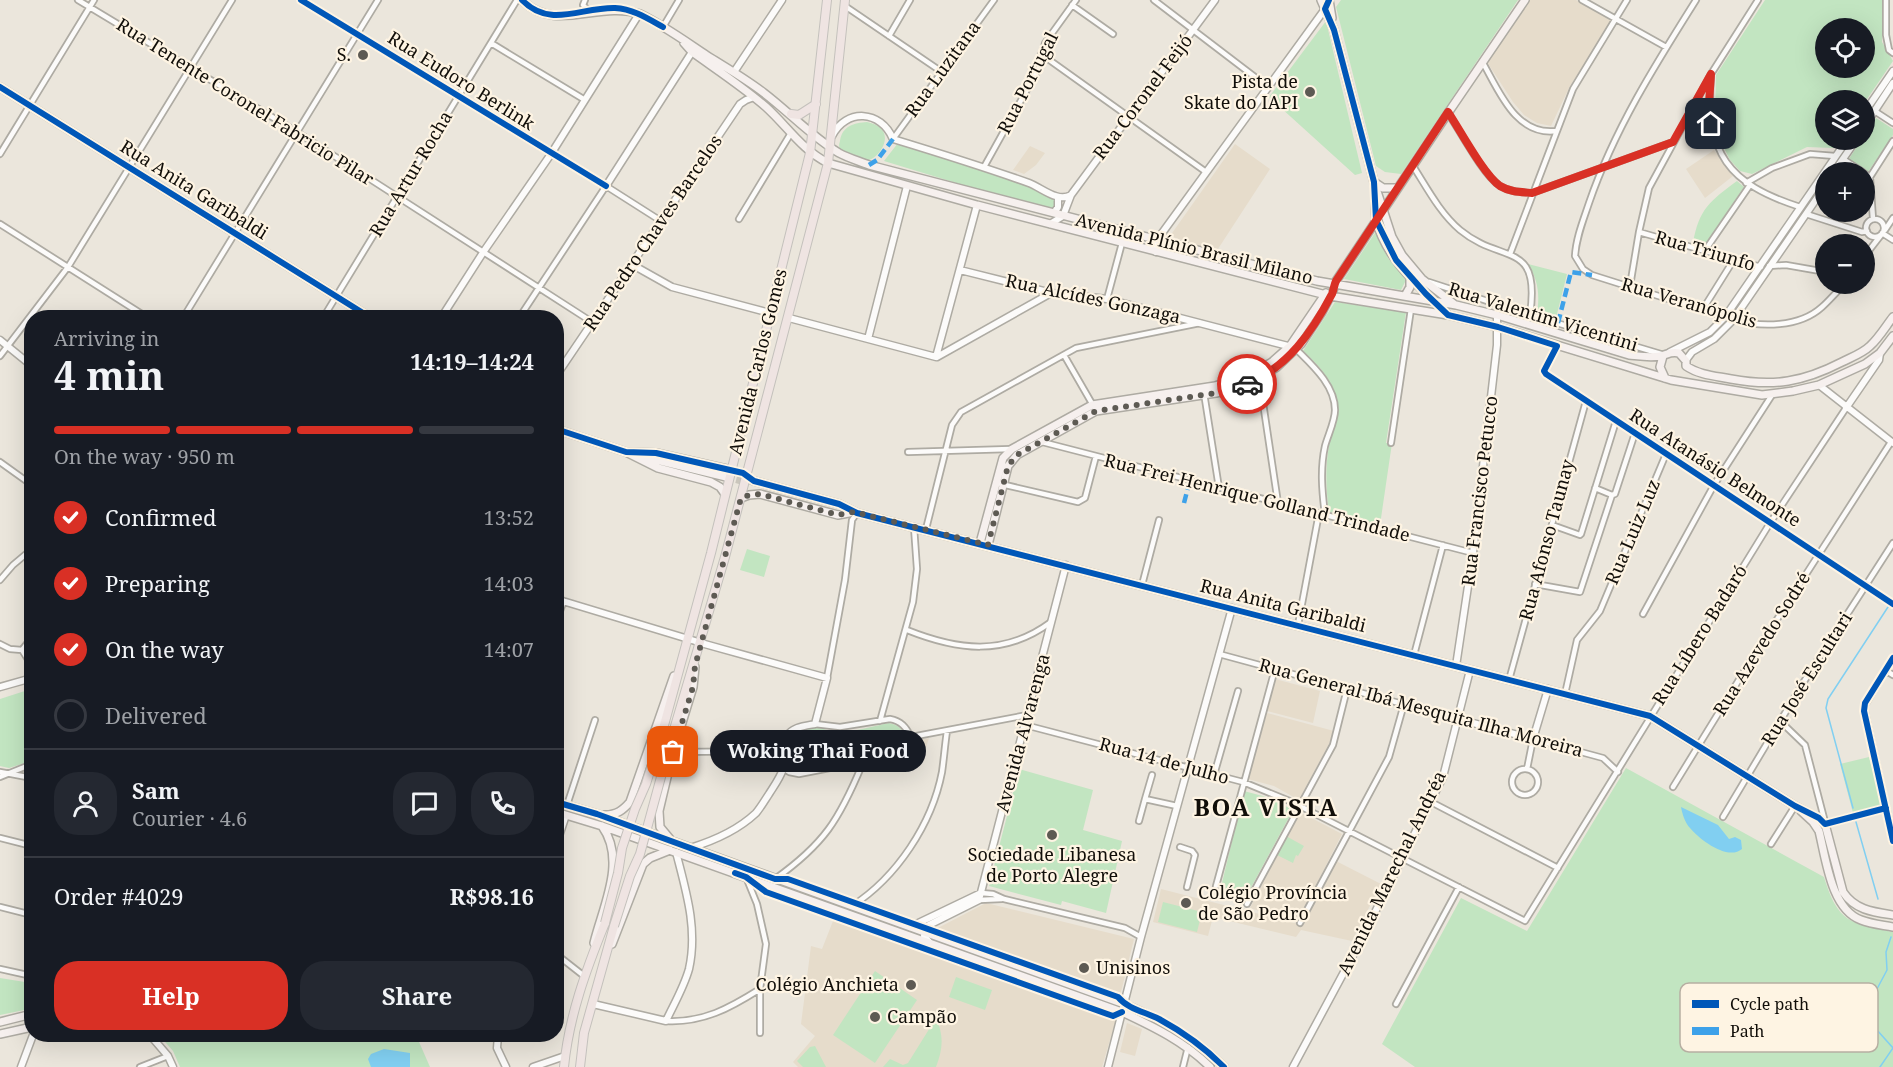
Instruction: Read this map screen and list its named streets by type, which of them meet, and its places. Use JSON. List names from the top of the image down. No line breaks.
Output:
{"streets":{"main road":["Rua Anita Garibaldi","Avenida Plínio Brasil Milano","Avenida Carlos Gomes"],"street":["Rua Luzitana","Rua Eudoro Berlink","Rua Portugal","Rua Coronel Feijó","Rua Tenente Coronel Fabricio Pilar","Rua Artur Rocha","Rua Pedro Chaves Barcelos","Rua Triunfo","Rua Alcídes Gonzaga","Rua Veranópolis","Rua Valentim Vicentini","Rua Atanásio Belmonte","Rua Francisco Petucco","Rua Frei Henrique Golland Trindade","Rua Luiz Luz","Rua Afonso Taunay","Rua Líbero Badaró","Rua Azevedo Sodré","Rua José Escultari","Rua General Ibá Mesquita Ilha Moreira","Avenida Alvarenga","Rua 14 de Julho","Avenida Marechal Andréa"]},"crossings":[["Rua Eudoro Berlink","Rua Artur Rocha"],["Rua Eudoro Berlink","Rua Pedro Chaves Barcelos"],["Rua Coronel Feijó","Avenida Plínio Brasil Milano"],["Rua Tenente Coronel Fabricio Pilar","Rua Artur Rocha"],["Rua Tenente Coronel Fabricio Pilar","Rua Pedro Chaves Barcelos"],["Rua Artur Rocha","Rua Anita Garibaldi"],["Rua Artur Rocha","Avenida Plínio Brasil Milano"],["Rua Anita Garibaldi","Avenida Carlos Gomes"],["Rua Anita Garibaldi","Rua Francisco Petucco"],["Rua Anita Garibaldi","Rua Luiz Luz"],["Rua Anita Garibaldi","Rua Afonso Taunay"],["Rua Anita Garibaldi","Rua Líbero Badaró"],["Rua Anita Garibaldi","Rua Azevedo Sodré"],["Rua Anita Garibaldi","Rua José Escultari"],["Rua Anita Garibaldi","Avenida Alvarenga"],["Rua Anita Garibaldi","Avenida Marechal Andréa"],["Rua Pedro Chaves Barcelos","Avenida Plínio Brasil Milano"],["Avenida Plínio Brasil Milano","Rua Valentim Vicentini"],["Avenida Plínio Brasil Milano","Avenida Carlos Gomes"],["Avenida Plínio Brasil Milano","Rua Atanásio Belmonte"],["Avenida Plínio Brasil Milano","Rua Francisco Petucco"],["Avenida Plínio Brasil Milano","Rua Líbero Badaró"],["Rua Atanásio Belmonte","Rua Luiz Luz"],["Rua Atanásio Belmonte","Rua Afonso Taunay"],["Rua Atanásio Belmonte","Rua Líbero Badaró"],["Rua Atanásio Belmonte","Rua Azevedo Sodré"],["Rua Atanásio Belmonte","Rua José Escultari"],["Rua Francisco Petucco","Rua Frei Henrique Golland Trindade"],["Rua Líbero Badaró","Rua General Ibá Mesquita Ilha Moreira"],["Rua Líbero Badaró","Rua 14 de Julho"],["Rua General Ibá Mesquita Ilha Moreira","Avenida Marechal Andréa"],["Avenida Alvarenga","Rua 14 de Julho"],["Rua 14 de Julho","Avenida Marechal Andréa"]],"districts":["BOA VISTA"],"places":["S.","Pista de Skate do IAPI","Woking Thai Food","Sociedade Libanesa de Porto Alegre","Colégio Província de São Pedro","Unisinos","Colégio Anchieta","Campão"],"legend":["Cycle path","Path"],"page":{"map_buttons":["+","−"],"heading":["4 min","Arriving in","14:19–14:24"],"panel":["Sam","Courier · 4.6","Order #4029","R$98.16"],"bar":"On the way · 950 m","list":[["Confirmed","13:52"],["Preparing","14:03"],["On the way","14:07"],"Delivered"],"bubble":"Woking Thai Food","buttons":["Help","Share"]}}
